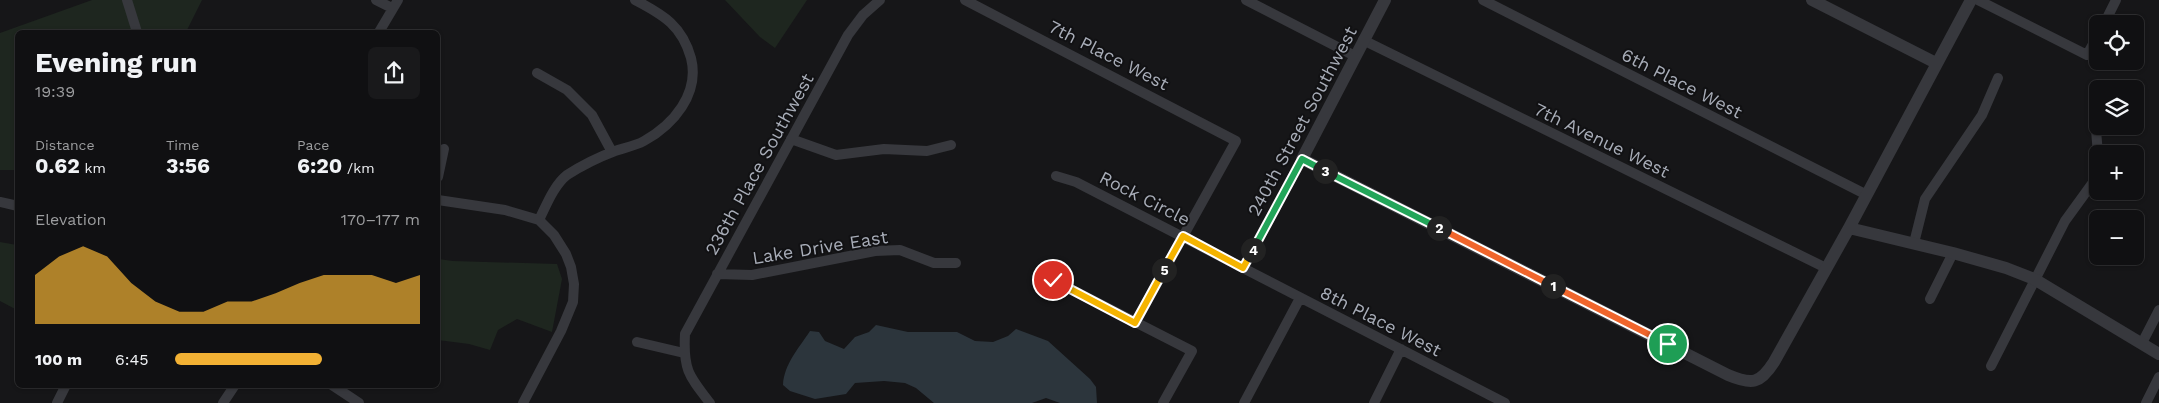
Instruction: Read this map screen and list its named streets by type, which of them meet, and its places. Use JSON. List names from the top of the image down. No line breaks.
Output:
{"streets":{"street":["7th Place West","6th Place West","240th Street Southwest","7th Avenue West","236th Place Southwest","Rock Circle","Lake Drive East","8th Place West"]},"crossings":[["7th Place West","Rock Circle"],["240th Street Southwest","7th Avenue West"],["240th Street Southwest","Rock Circle"],["240th Street Southwest","8th Place West"],["236th Place Southwest","Lake Drive East"],["Rock Circle","8th Place West"]],"page":{"map_buttons":["+","−"],"heading":["Evening run","19:39"],"stats":[["Distance","0.62 km"],["Time","3:56"],["Pace","6:20 /km"]],"pins":["3","2","4","5","1"],"chart":["Elevation","170–177 m"],"list":[{"name":"100 m","note":"6:45"}]}}
